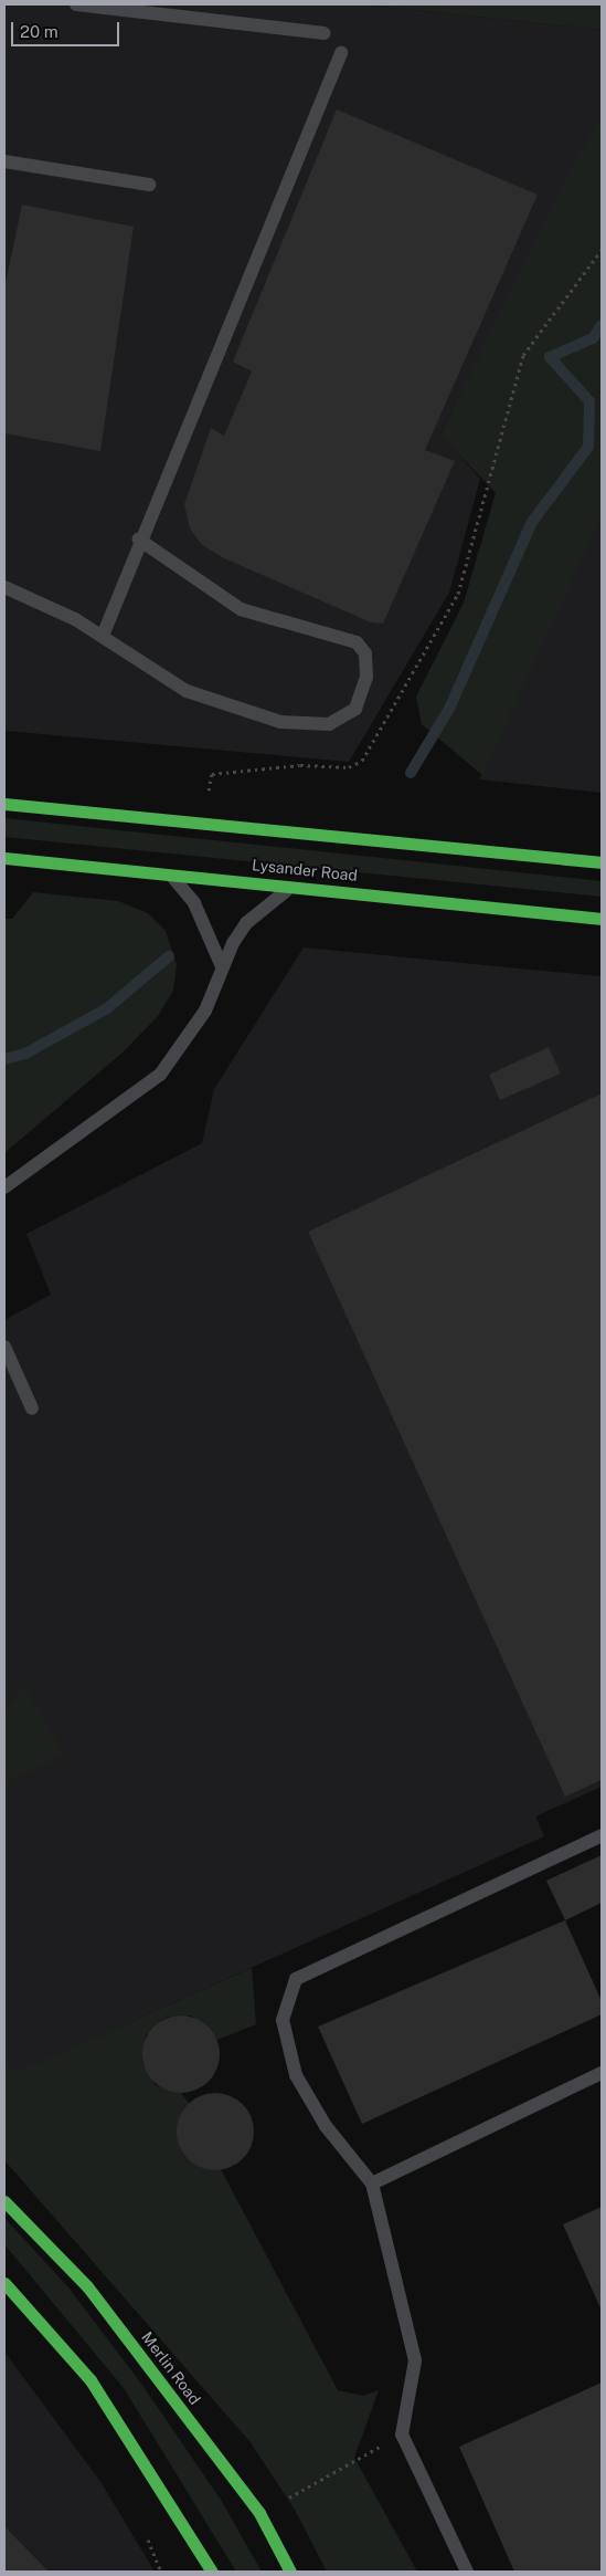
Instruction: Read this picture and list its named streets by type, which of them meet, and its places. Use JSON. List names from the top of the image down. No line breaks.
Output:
{"streets":{"street":["Lysander Road","Merlin Road"]},"scale_bar":"20 m"}
